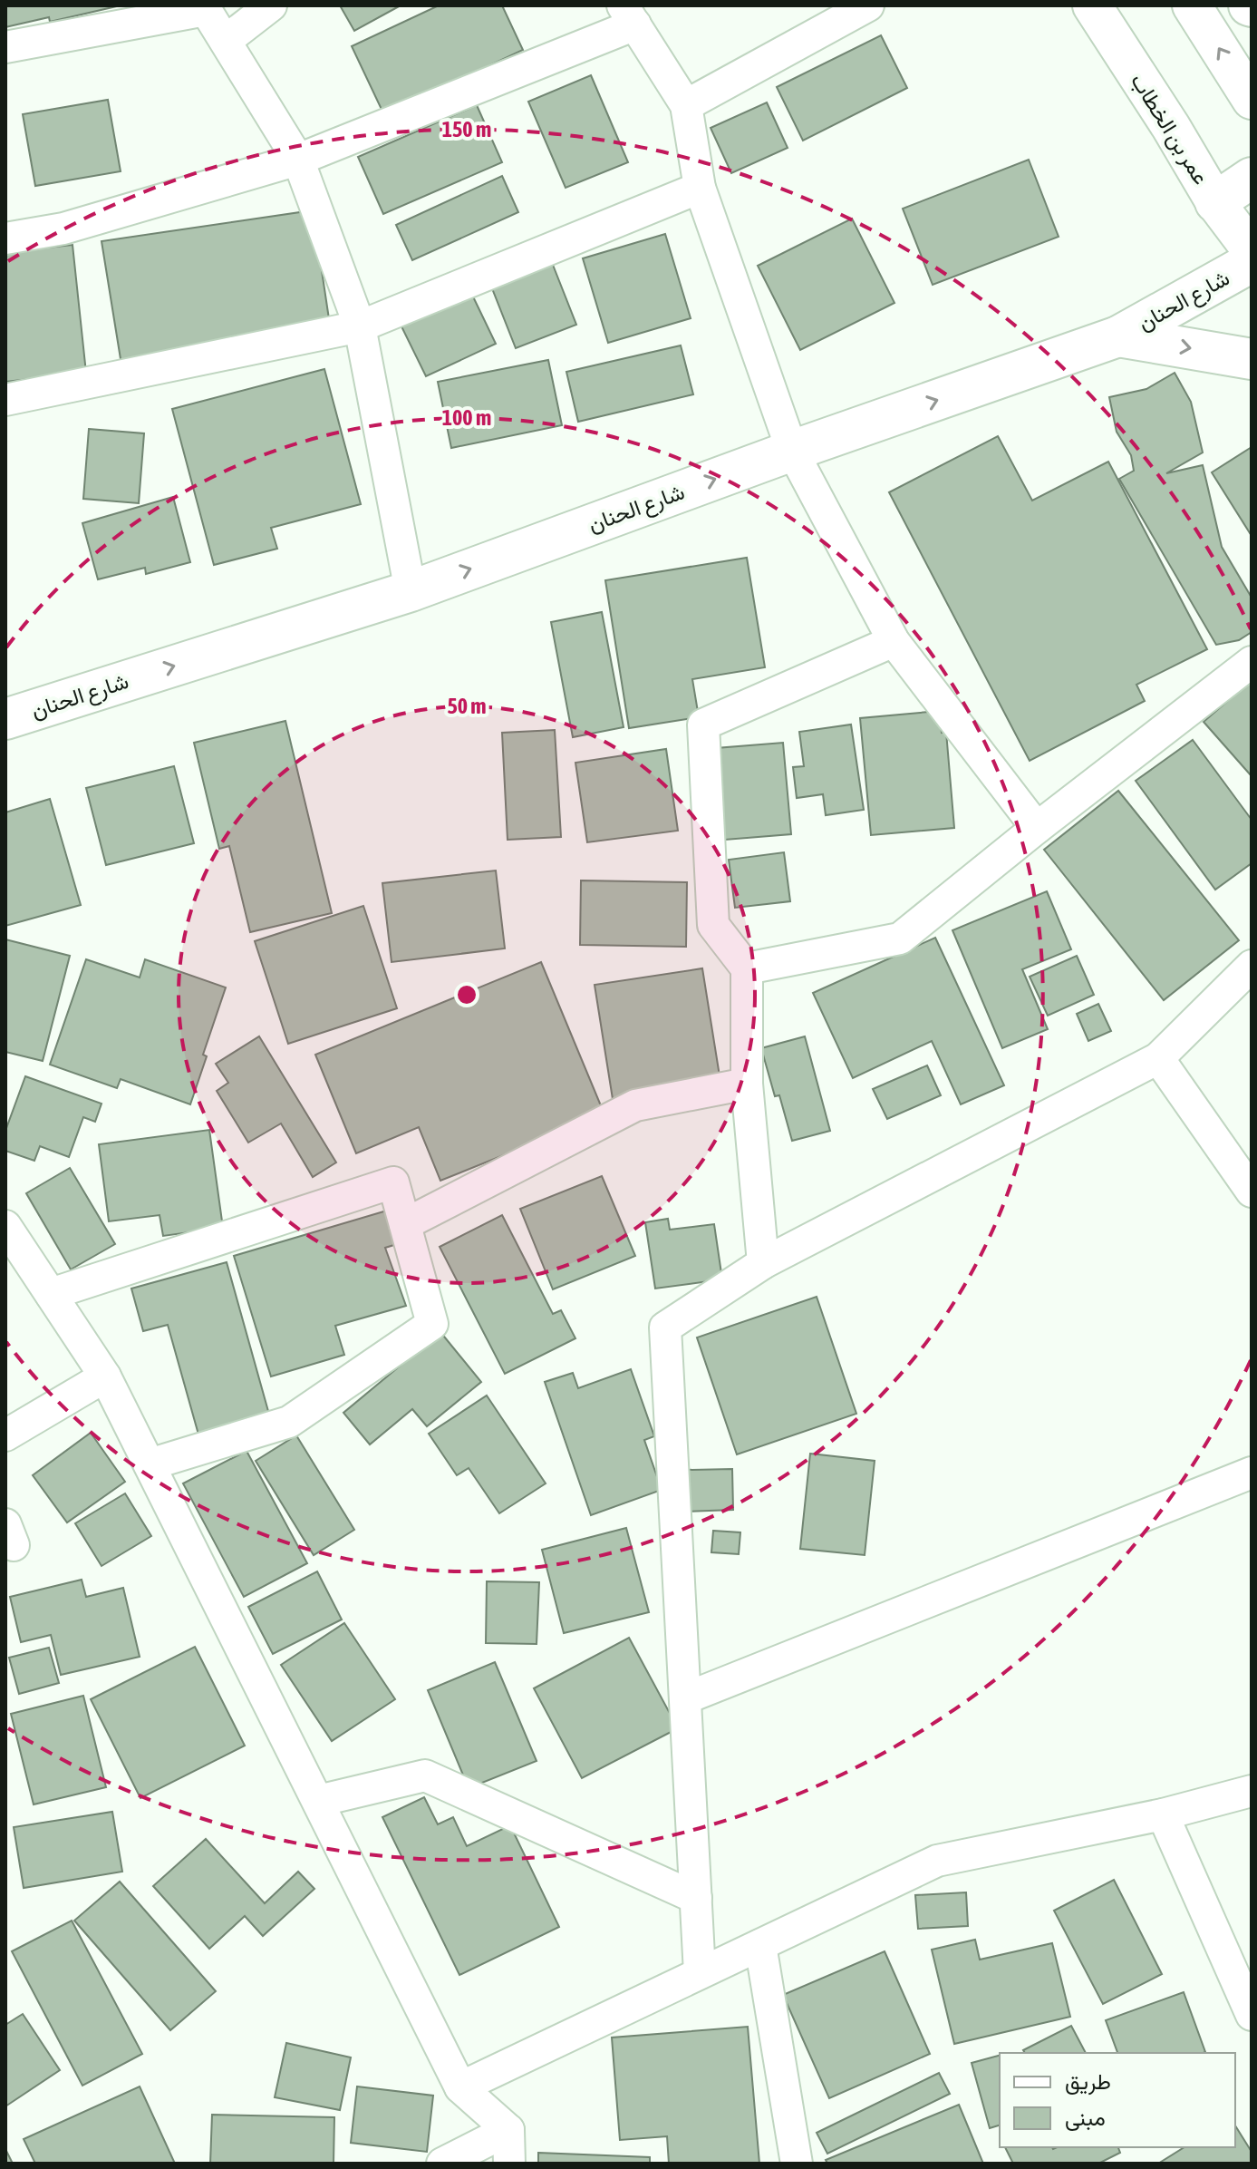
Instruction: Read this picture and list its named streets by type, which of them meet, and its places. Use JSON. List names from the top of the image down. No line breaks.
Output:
{"streets":{"main road":["شارع الحنان"],"street":["عمر بن الخطاب"]},"one_way":["شارع الحنان"],"legend":["طريق","مبنى"],"rings":["150 m","100 m","50 m"]}
